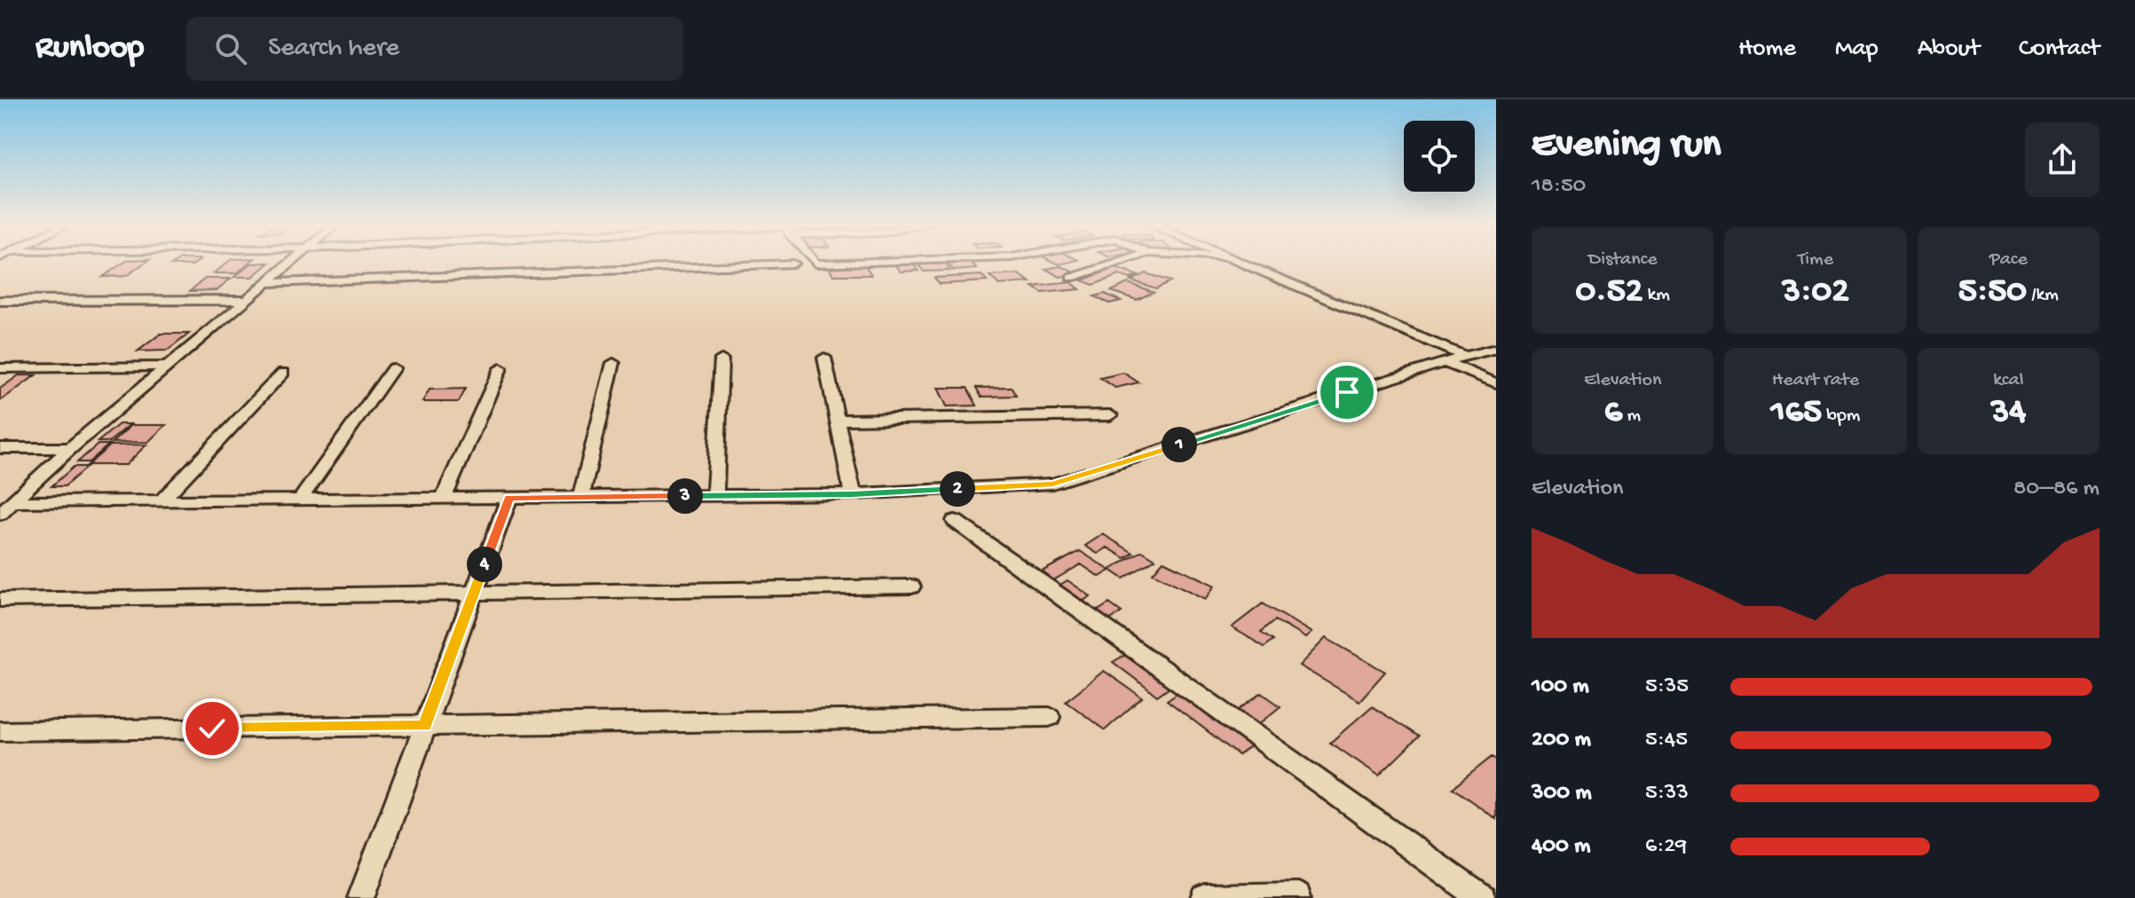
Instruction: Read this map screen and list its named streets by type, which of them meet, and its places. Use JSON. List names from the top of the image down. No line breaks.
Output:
{"page":{"header":"Runloop","search":"Search here","nav":["Home","Map","About","Contact"],"heading":["Evening run","18:50"],"stats":[["Distance","0.52 km"],["Time","3:02"],["Pace","5:50 /km"],["Elevation","6 m"],["Heart rate","165 bpm"],["kcal","34"]],"pins":["1","2","3","4"],"chart":["Elevation","80–86 m"],"list":[{"name":"100 m","note":"5:35"},{"name":"200 m","note":"5:45"},{"name":"300 m","note":"5:33"},{"name":"400 m","note":"6:29"}]}}
